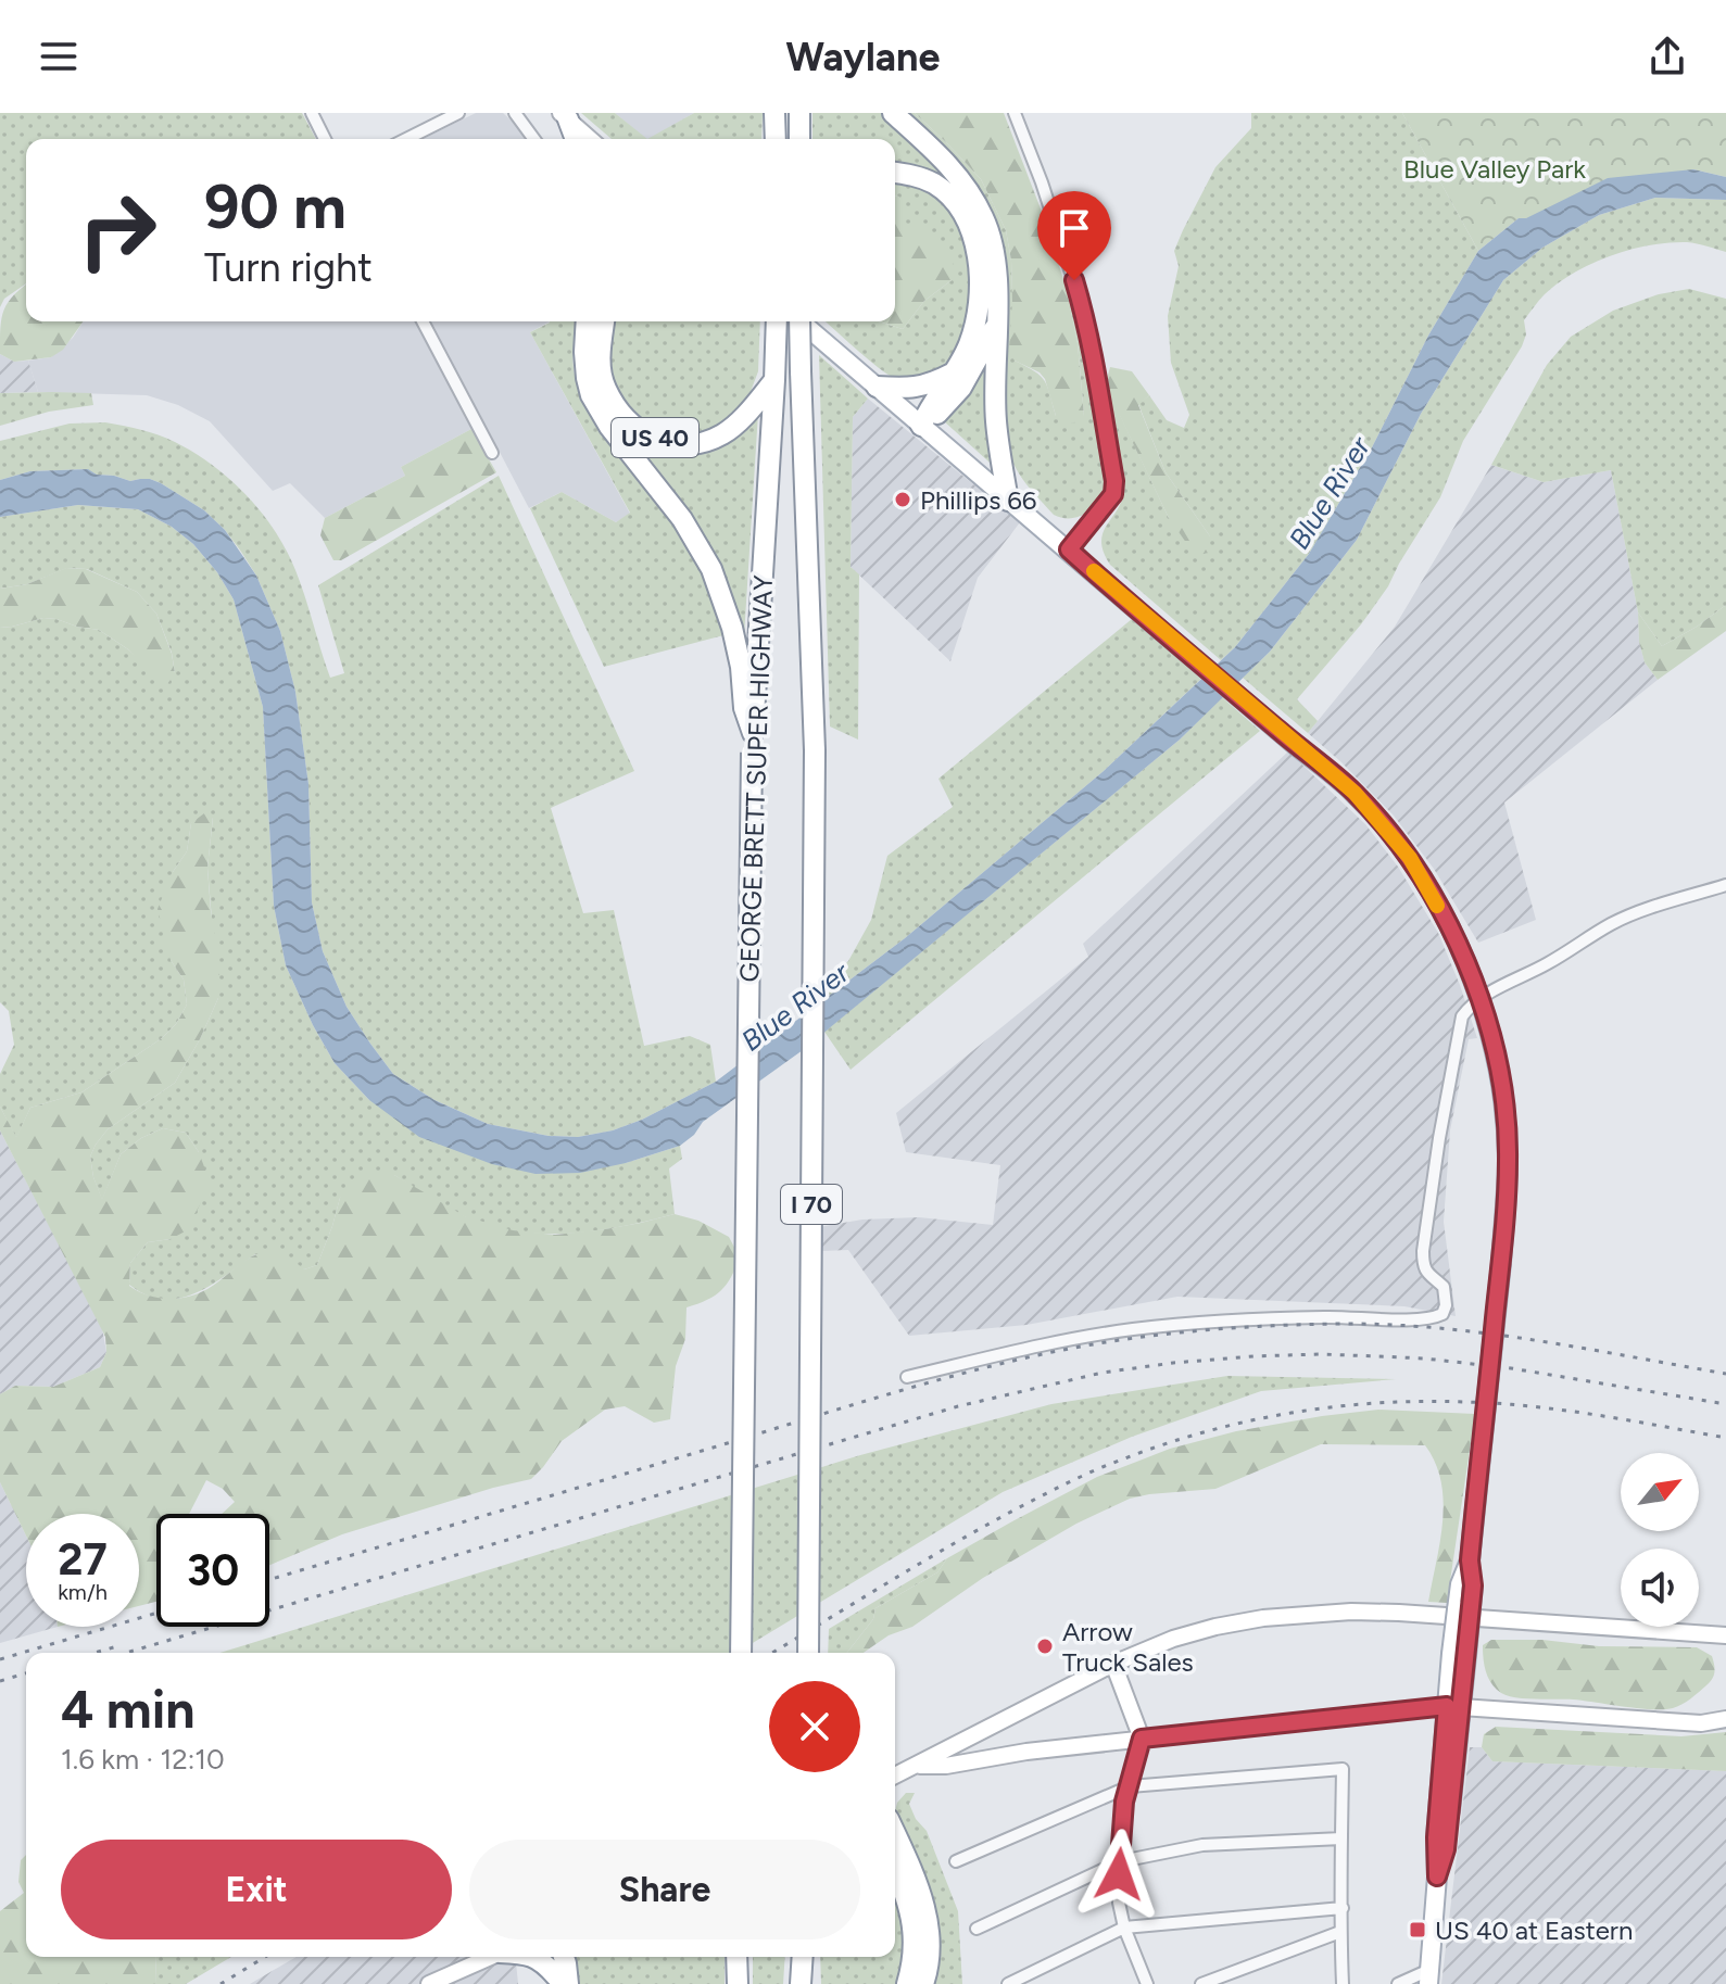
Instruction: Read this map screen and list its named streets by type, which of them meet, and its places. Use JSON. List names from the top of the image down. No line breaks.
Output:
{"streets":{"highway":["US 40","GEORGE BRETT SUPER HIGHWAY","I 70"]},"crossings":[["US 40","GEORGE BRETT SUPER HIGHWAY"]],"water":["Blue River"],"parks":["Blue Valley Park"],"places":{"other":["Phillips 66","Arrow Truck Sales"],"transit":["US 40 at Eastern"]},"north":"top right","page":{"header":"Waylane","turn":["90 m","Turn right"],"speed":"27 km/h","limit":"30","heading":["4 min","1.6 km · 12:10"],"buttons":["Exit","Share"]}}
